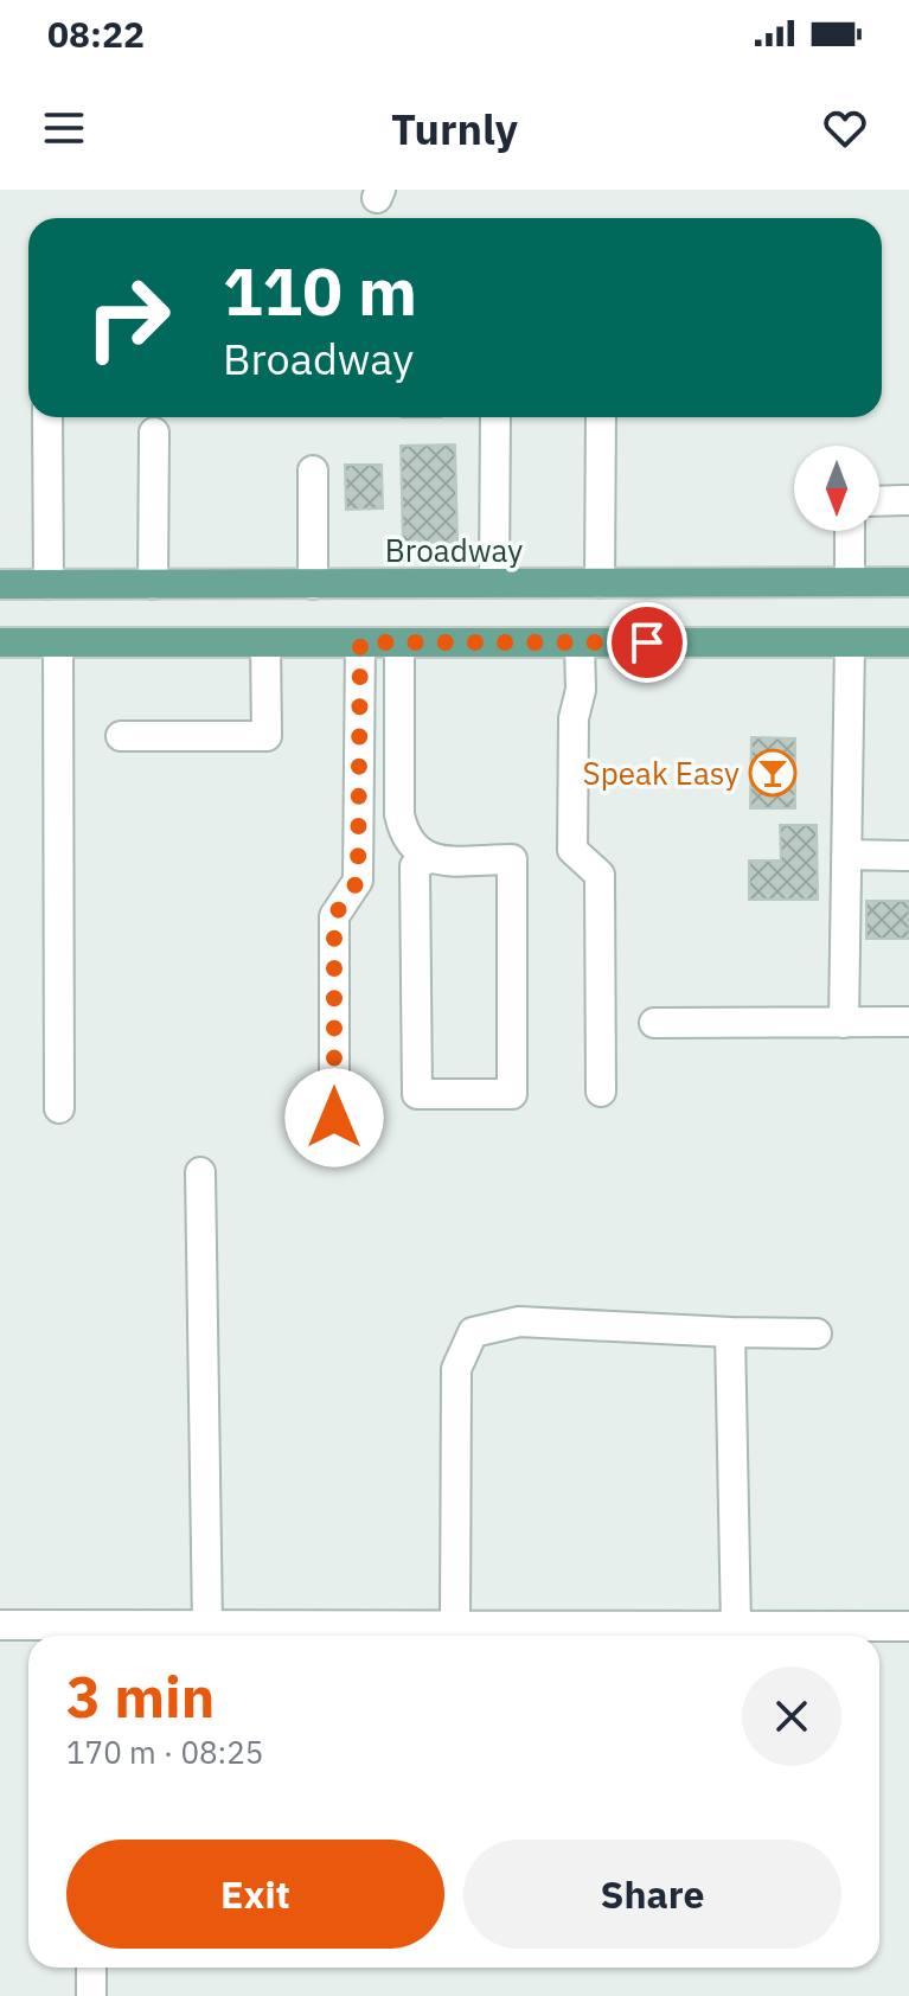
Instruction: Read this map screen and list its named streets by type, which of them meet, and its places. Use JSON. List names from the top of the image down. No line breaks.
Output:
{"streets":{"main road":["Broadway"]},"places":{"bar":["Speak Easy"]},"north":"bottom","page":{"status":"08:22","header":"Turnly","turn":["110 m","Broadway"],"heading":["3 min","170 m · 08:25"],"buttons":["Exit","Share"]}}
